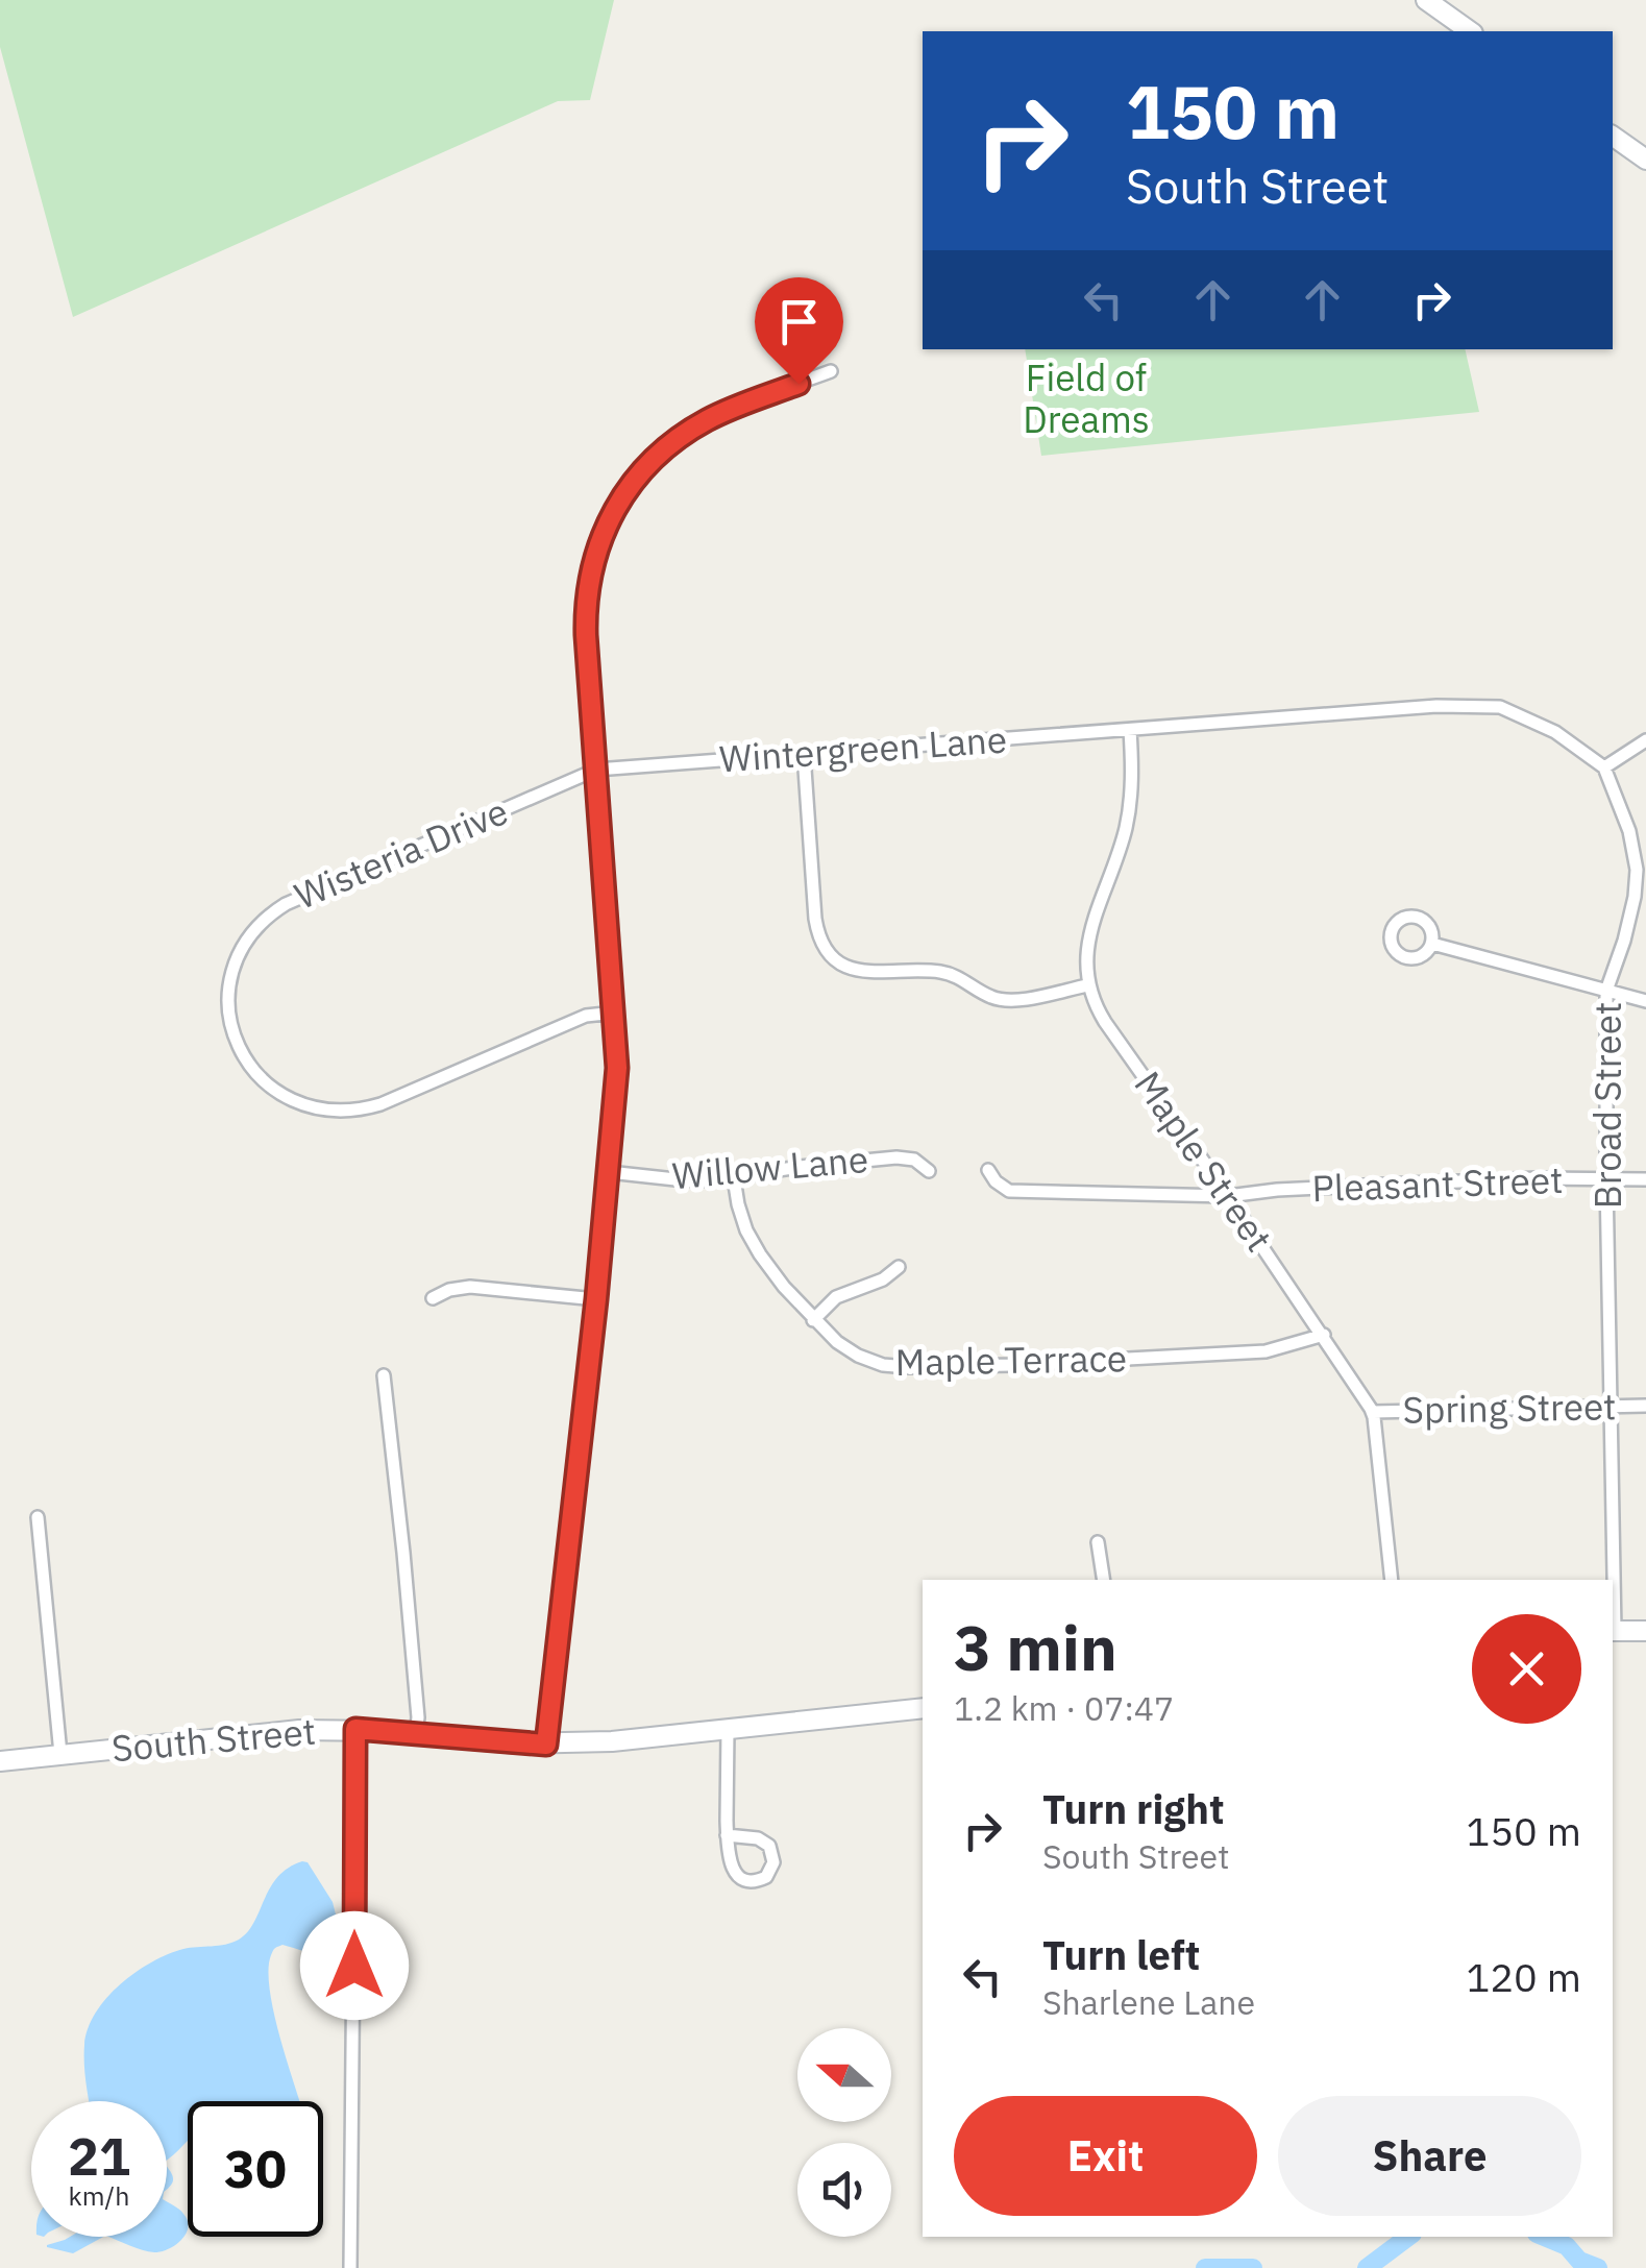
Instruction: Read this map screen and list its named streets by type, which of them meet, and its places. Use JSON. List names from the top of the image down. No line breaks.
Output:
{"streets":{"main road":["South Street"],"street":["Wintergreen Lane","Wisteria Drive","Broad Street","Maple Street","Willow Lane","Pleasant Street","Maple Terrace","Spring Street"]},"crossings":[["Wintergreen Lane","Wisteria Drive"],["Broad Street","Pleasant Street"],["Broad Street","Spring Street"],["Maple Street","Pleasant Street"],["Maple Street","Maple Terrace"],["Maple Street","Spring Street"],["Willow Lane","Maple Terrace"]],"parks":["Field of Dreams"],"north":"left","page":{"turn":["150 m","South Street"],"heading":["3 min","1.2 km · 07:47"],"list":[{"name":"Turn right","note":"South Street","value":"150 m"},{"name":"Turn left","note":"Sharlene Lane","value":"120 m"}],"buttons":["Exit","Share"],"speed":"21 km/h","limit":"30"}}
